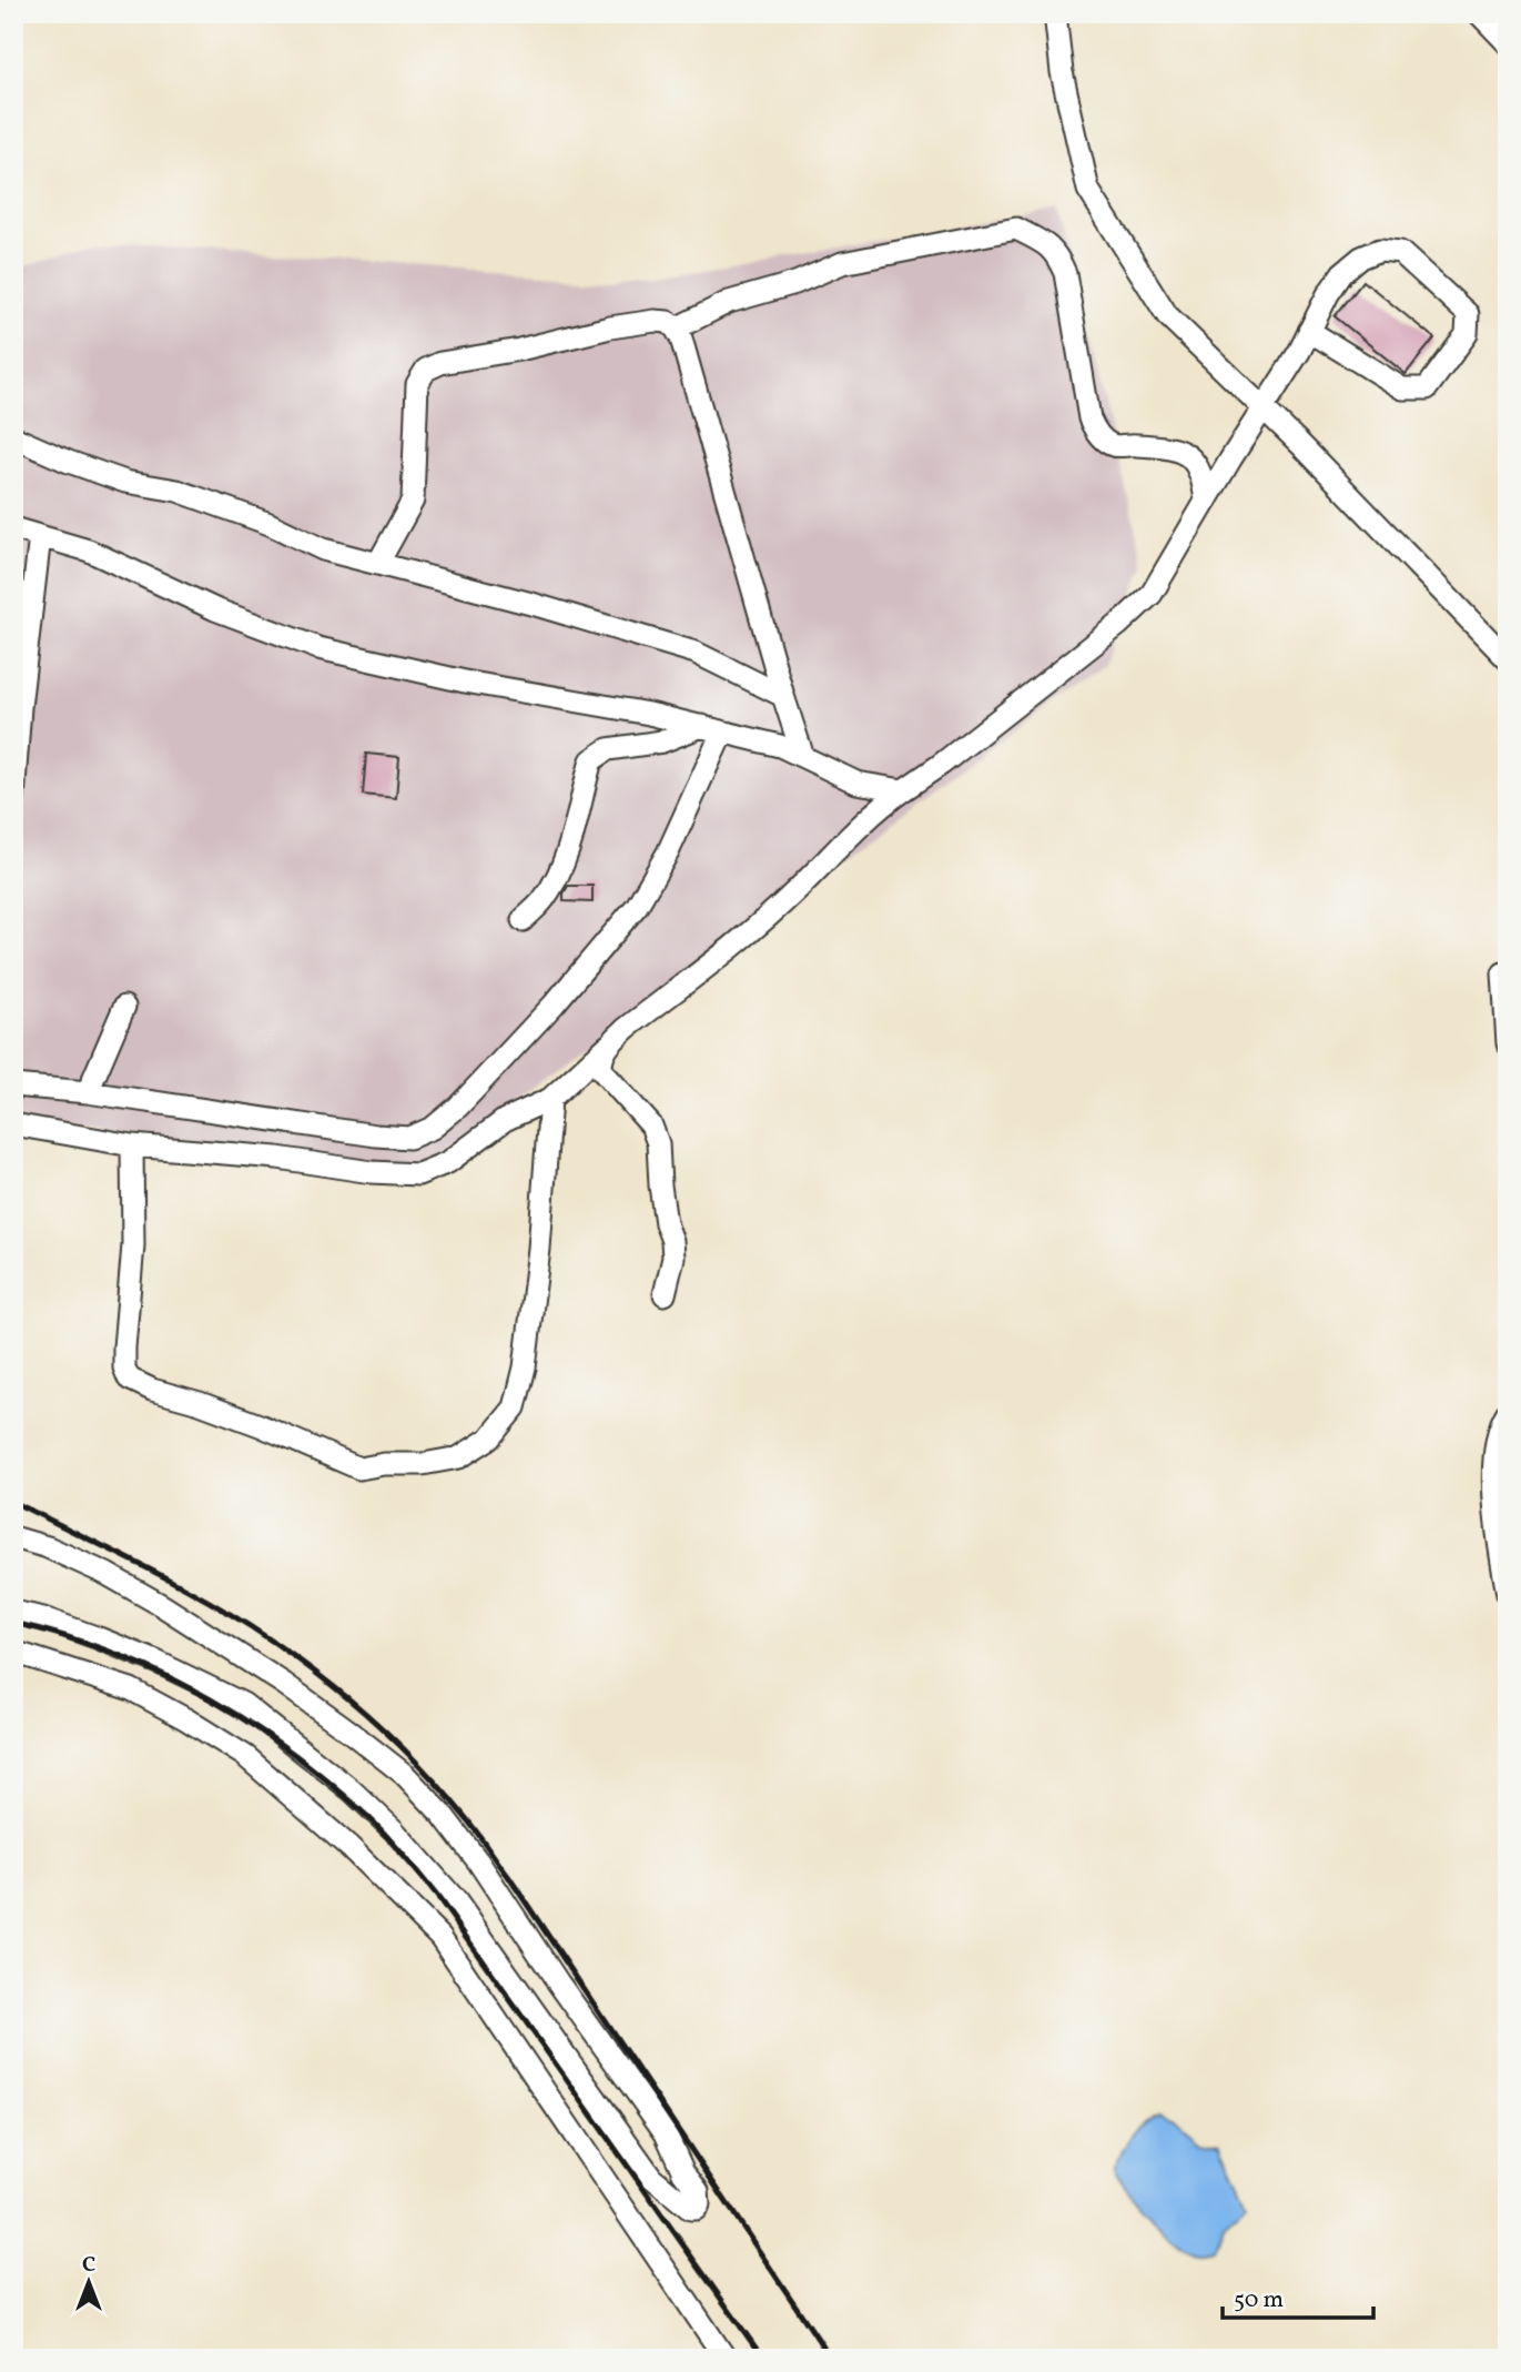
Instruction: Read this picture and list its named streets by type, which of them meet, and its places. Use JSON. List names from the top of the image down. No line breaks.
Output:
{"scale_bar":"50 m","north":"top"}
